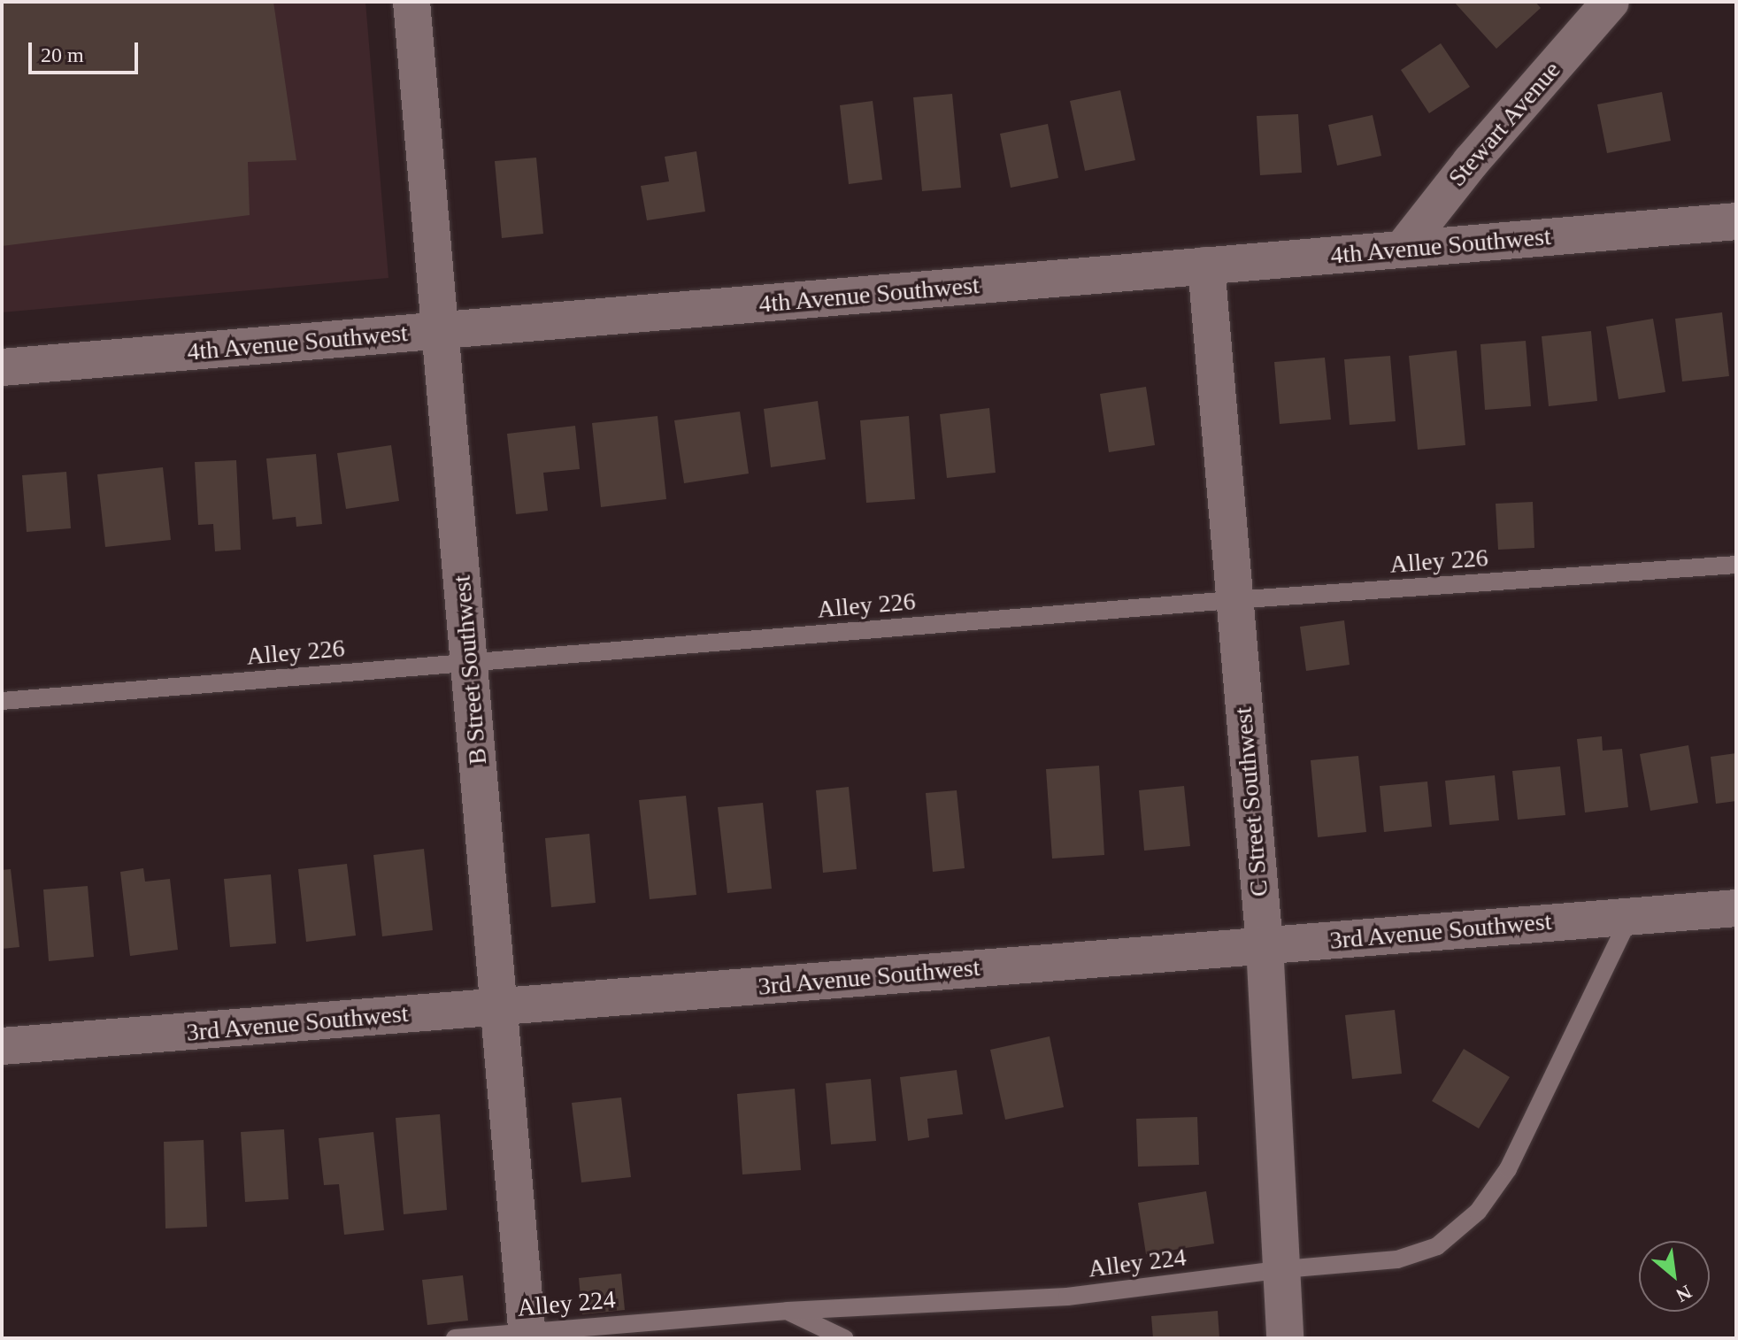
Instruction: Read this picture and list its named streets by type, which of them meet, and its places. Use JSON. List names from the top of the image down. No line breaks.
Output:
{"streets":{"street":["Stewart Avenue","4th Avenue Southwest","B Street Southwest","C Street Southwest","3rd Avenue Southwest"],"lane":["Alley 226","Alley 224"]},"crossings":[["Stewart Avenue","4th Avenue Southwest"],["4th Avenue Southwest","B Street Southwest"],["4th Avenue Southwest","C Street Southwest"],["Alley 226","B Street Southwest"],["Alley 226","C Street Southwest"],["B Street Southwest","3rd Avenue Southwest"],["B Street Southwest","Alley 224"],["C Street Southwest","3rd Avenue Southwest"],["C Street Southwest","Alley 224"],["3rd Avenue Southwest","Alley 224"]],"scale_bar":"20 m","north":"bottom right"}
